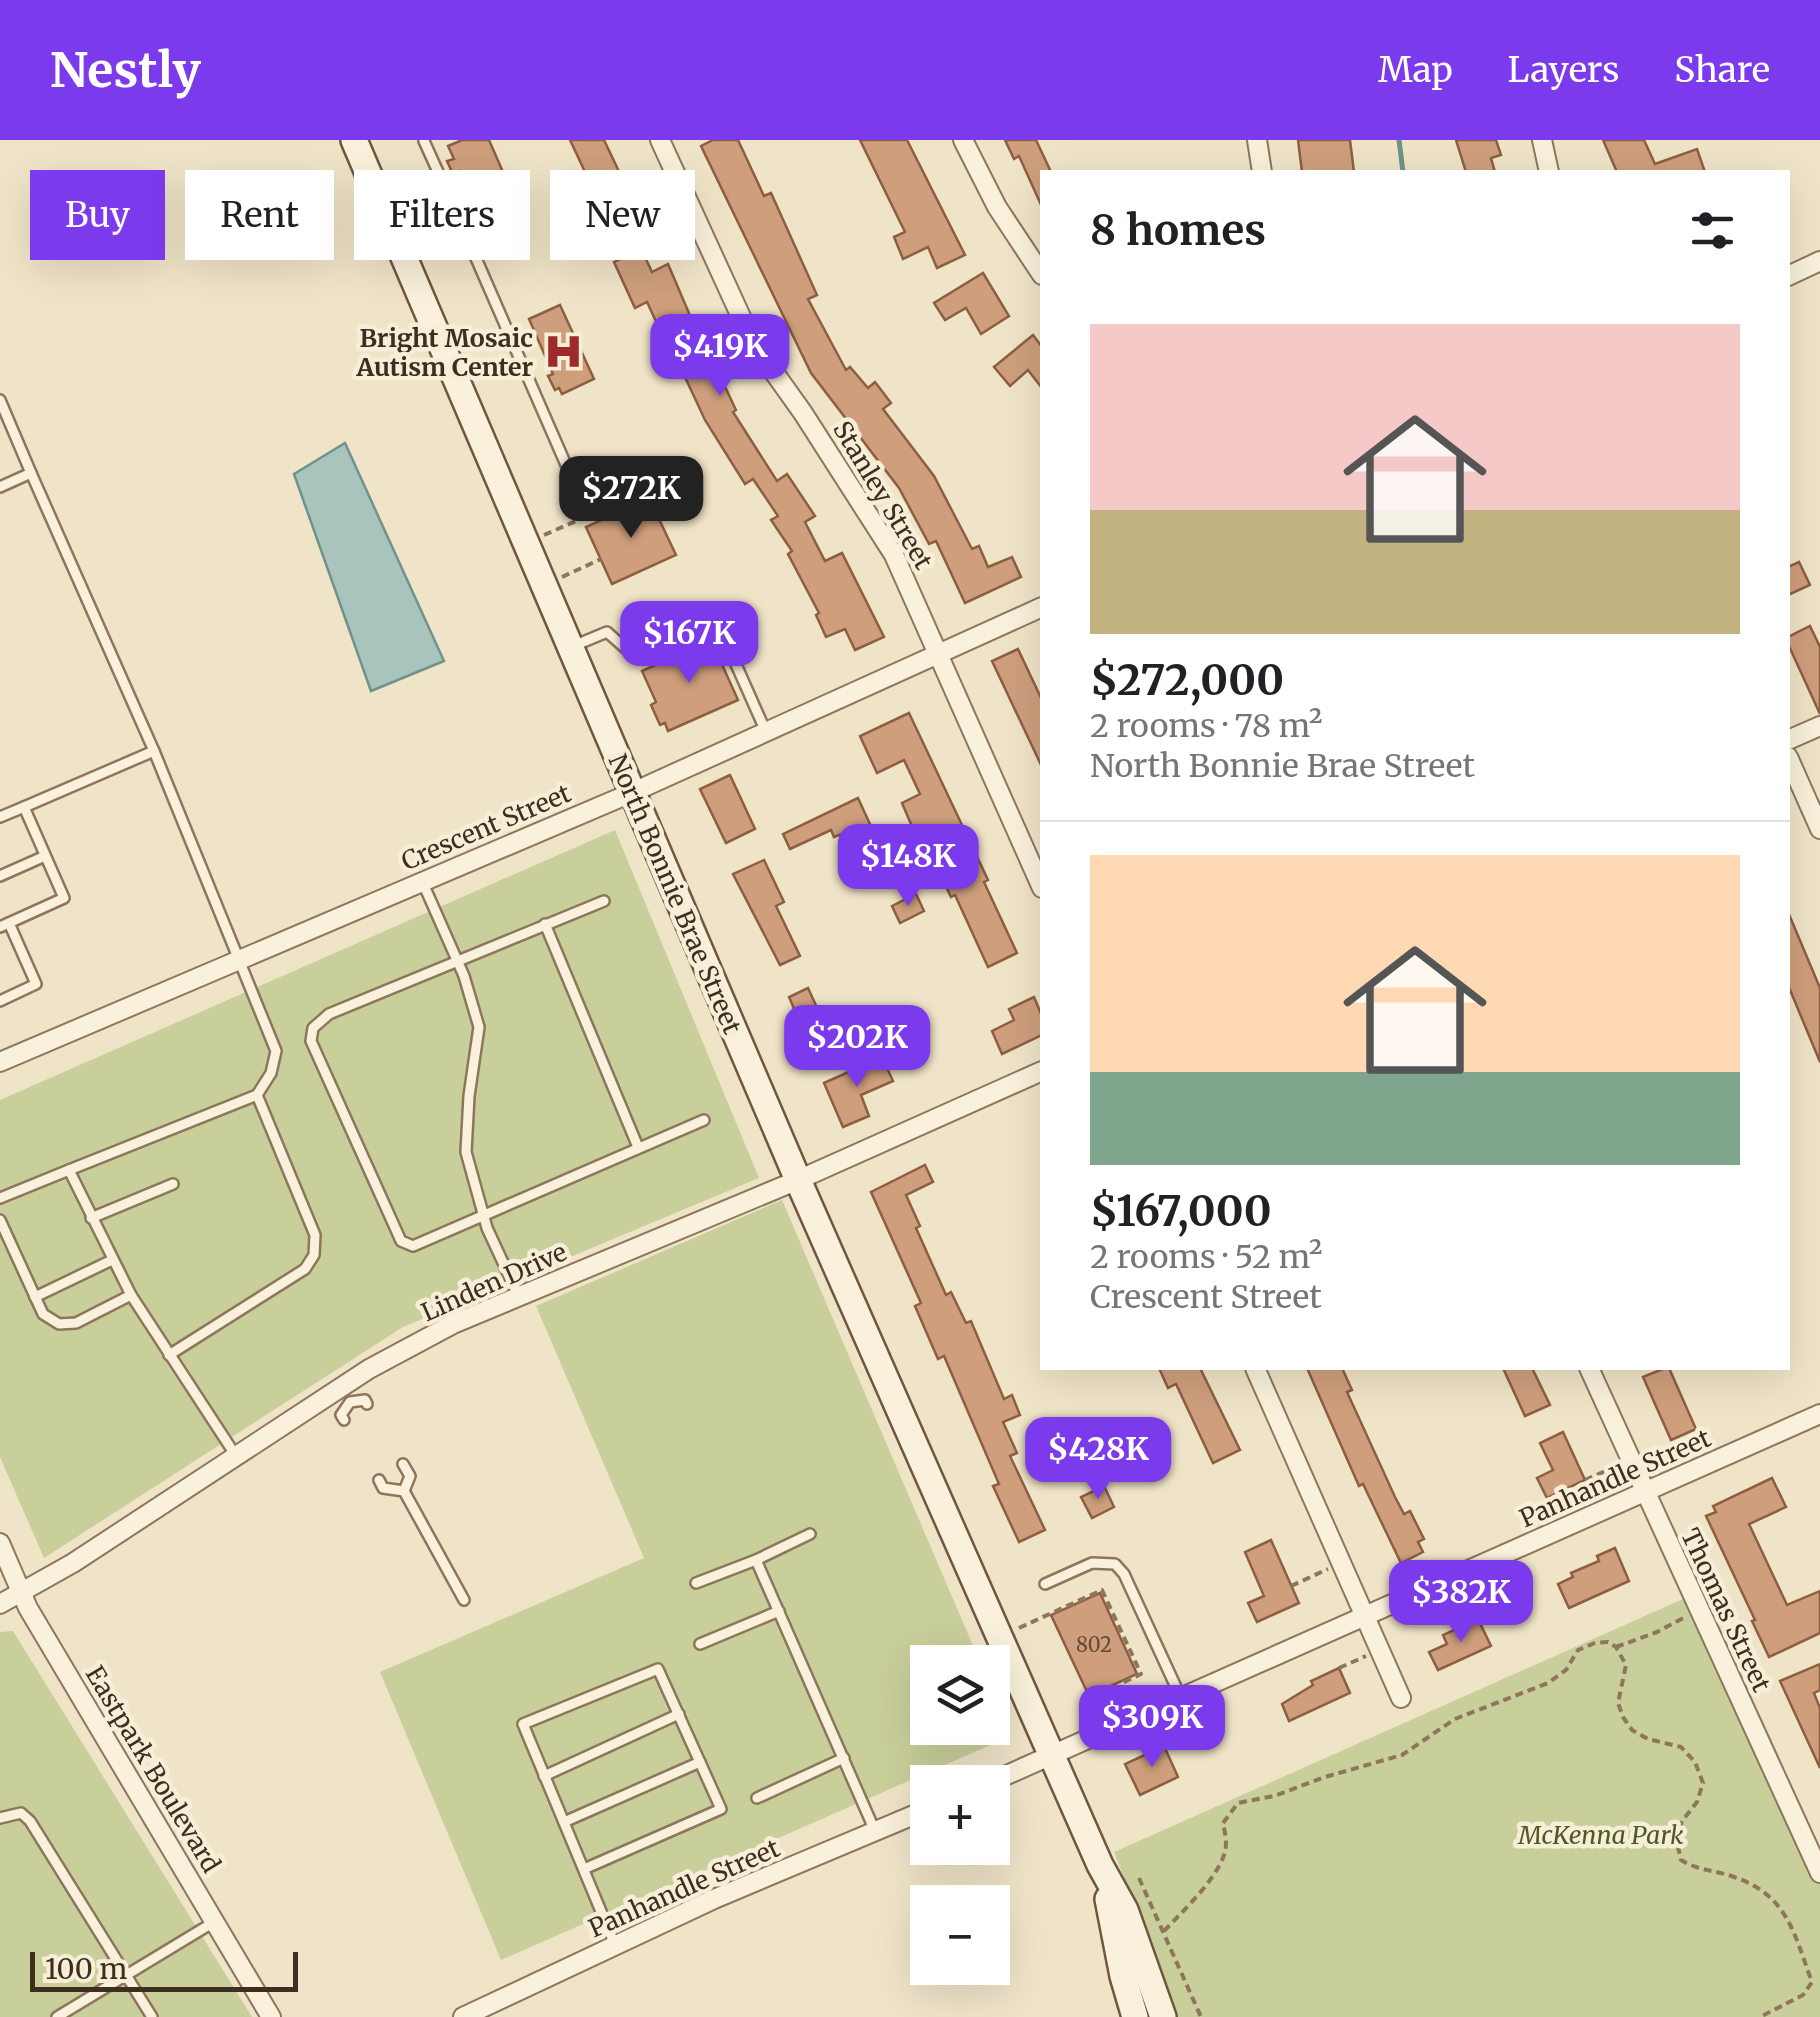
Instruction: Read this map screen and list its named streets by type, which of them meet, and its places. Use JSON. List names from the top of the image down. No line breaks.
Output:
{"streets":{"main road":["North Bonnie Brae Street"],"street":["Stanley Street","Crescent Street","Linden Drive","Panhandle Street","Thomas Street","Eastpark Boulevard"]},"crossings":[["Stanley Street","Crescent Street"],["Crescent Street","North Bonnie Brae Street"],["North Bonnie Brae Street","Linden Drive"],["North Bonnie Brae Street","Panhandle Street"],["Linden Drive","Eastpark Boulevard"],["Panhandle Street","Thomas Street"]],"parks":["McKenna Park"],"places":{"hospital":["Bright Mosaic Autism Center"]},"house_numbers":["802"],"scale_bar":"100 m","page":{"header":"Nestly","nav":["Map","Layers","Share"],"chip":["Buy","Rent","Filters","New"],"heading":"8 homes","list":[{"name":"$272,000","note":"2 rooms · 78 m² · North Bonnie Brae Street"},{"name":"$167,000","note":"2 rooms · 52 m² · Crescent Street"}],"price":["$419K","$272K","$167K","$148K","$202K","$428K","$382K","$309K"],"map_buttons":["+","−"],"scale":"100 m"}}
